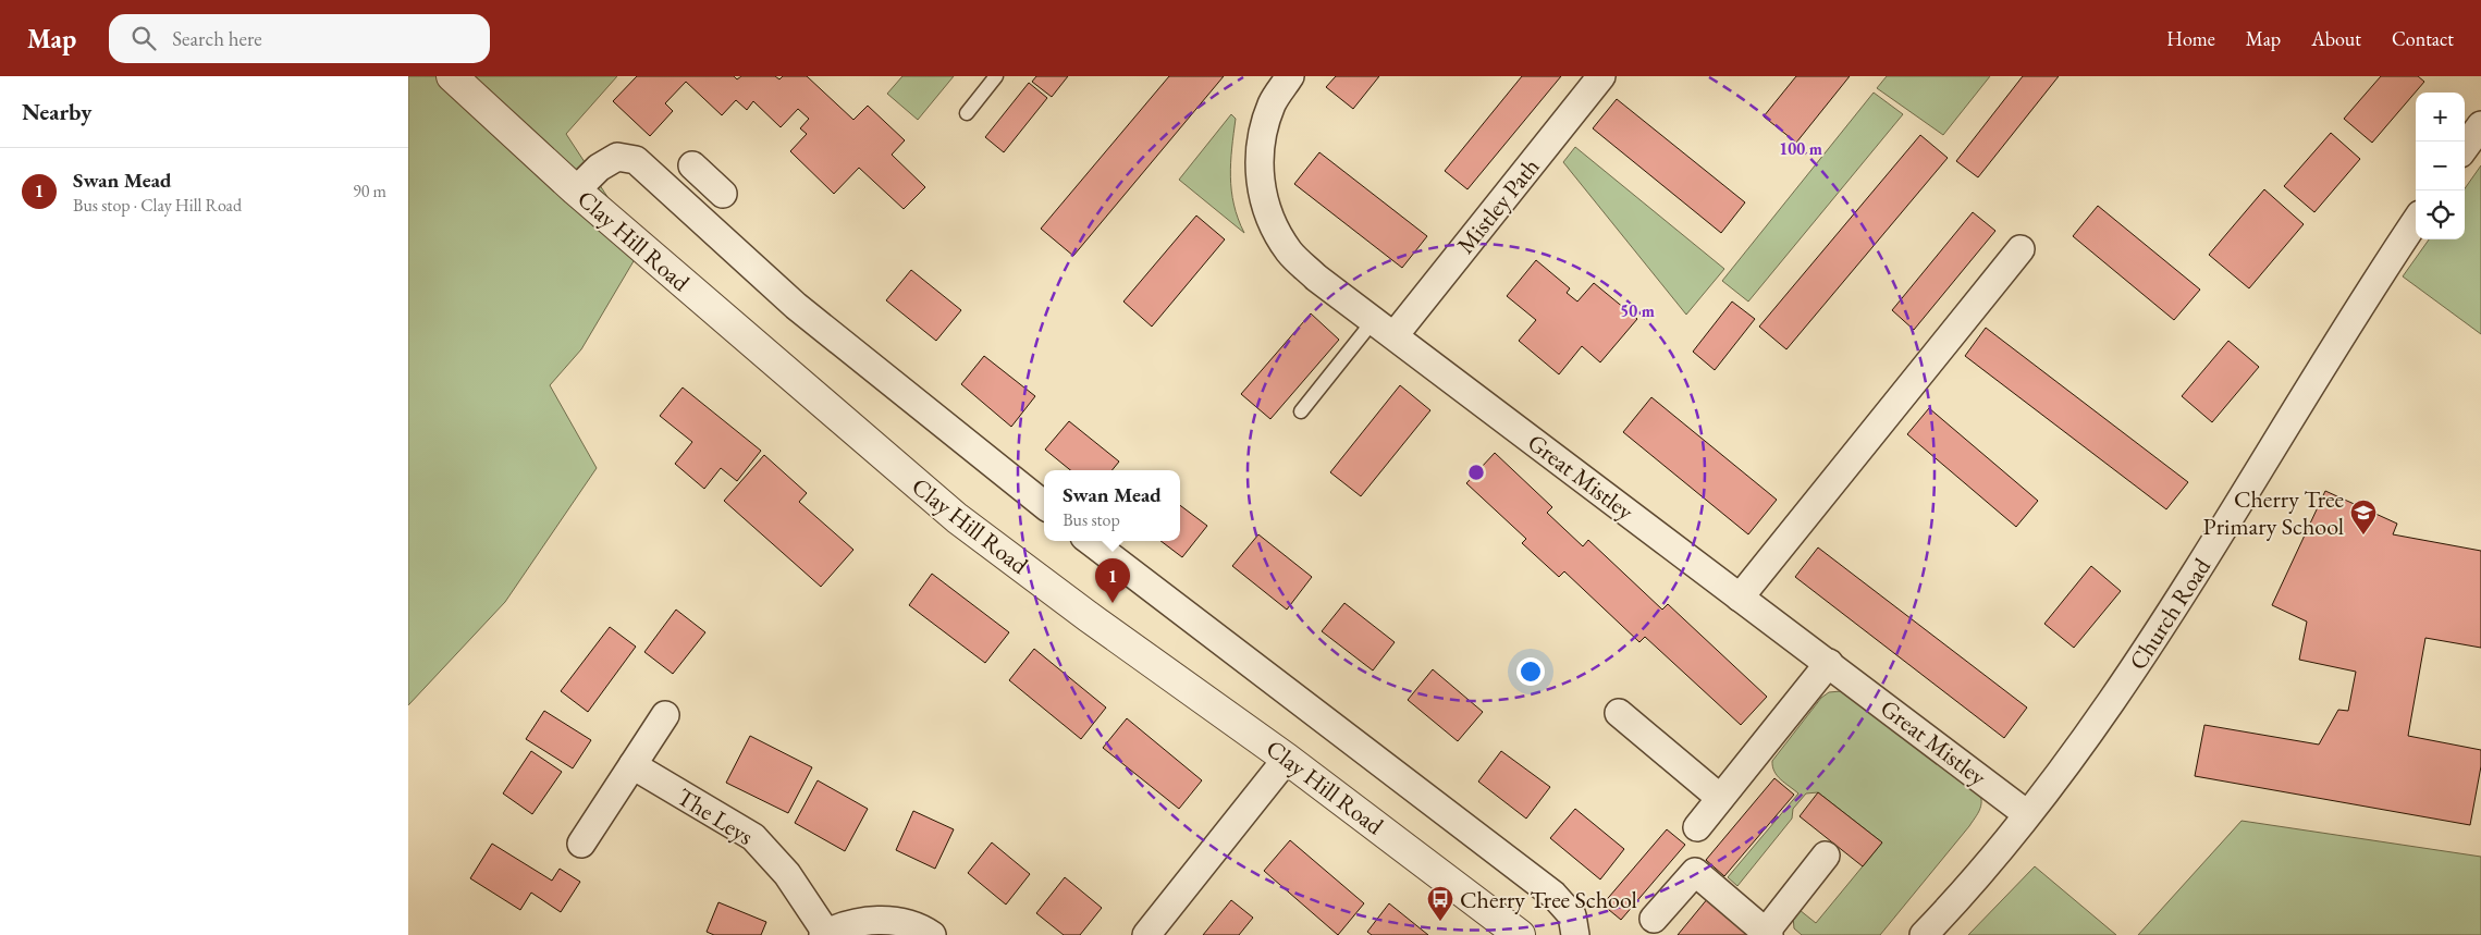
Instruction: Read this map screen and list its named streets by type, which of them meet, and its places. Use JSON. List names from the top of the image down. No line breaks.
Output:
{"streets":{"street":["Mistley Path","Clay Hill Road","Great Mistley","Church Road","The Leys"]},"crossings":[["Mistley Path","Great Mistley"],["Great Mistley","Church Road"]],"places":{"school or university":["Cherry Tree Primary School"],"bus stop":["Cherry Tree School"]},"page":{"header":"Map","search":"Search here","nav":["Home","Map","About","Contact"],"heading":"Nearby","map_buttons":["+","−"],"list":[{"mark":"1","name":"Swan Mead","note":"Bus stop · Clay Hill Road","value":"90 m"}],"popup":["Swan Mead","Bus stop"],"pins":"1"},"rings":["100 m","50 m"]}
